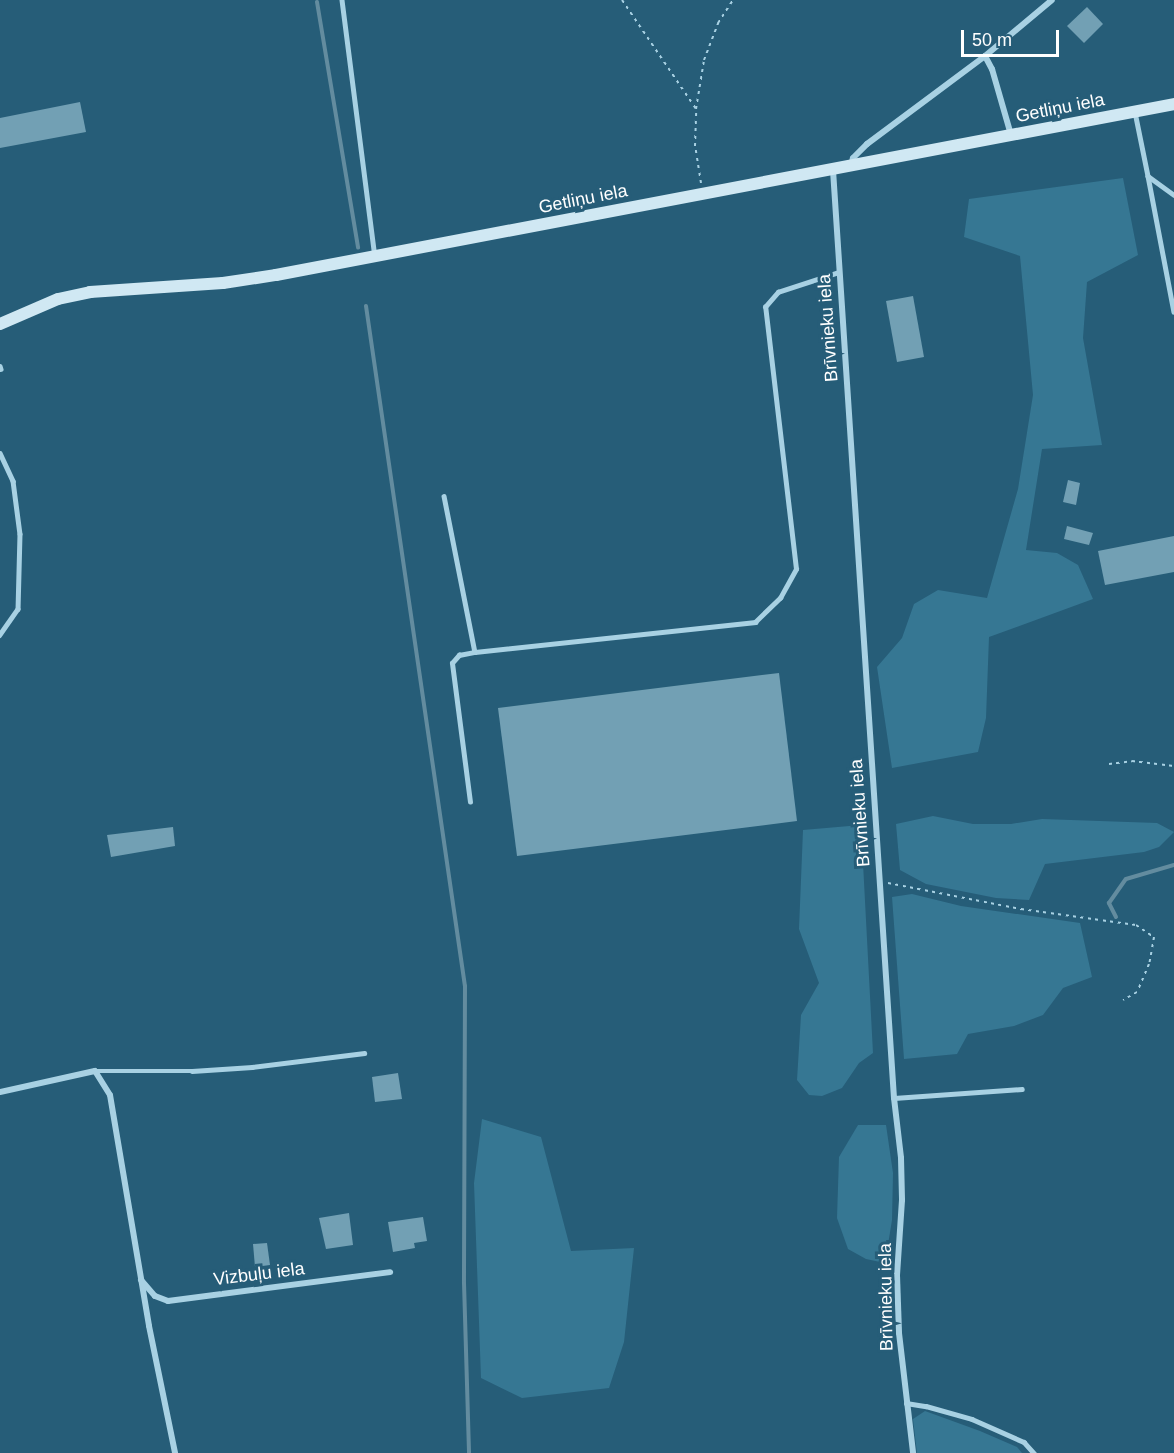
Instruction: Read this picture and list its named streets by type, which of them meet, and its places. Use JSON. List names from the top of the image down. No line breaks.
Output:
{"streets":{"street":["Getliņu iela","Brīvnieku iela","Vizbuļu iela"]},"crossings":[["Getliņu iela","Brīvnieku iela"]],"scale_bar":"50 m"}
